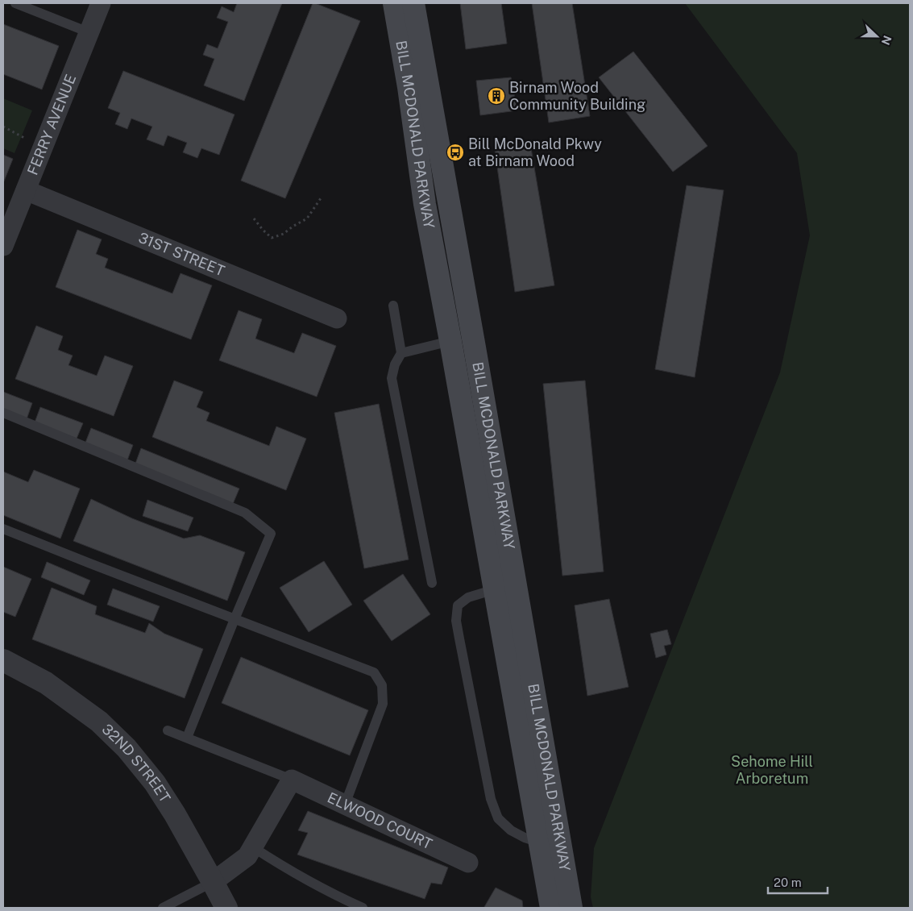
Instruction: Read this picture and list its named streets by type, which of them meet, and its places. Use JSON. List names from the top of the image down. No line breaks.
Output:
{"streets":{"main road":["BILL MCDONALD PARKWAY"],"street":["FERRY AVENUE","31ST STREET","32ND STREET","ELWOOD COURT"]},"crossings":[["FERRY AVENUE","31ST STREET"]],"parks":["Sehome Hill Arboretum"],"places":{"building":["Birnam Wood Community Building"],"bus stop":["Bill McDonald Pkwy at Birnam Wood"]},"scale_bar":"20 m","north":"right"}
